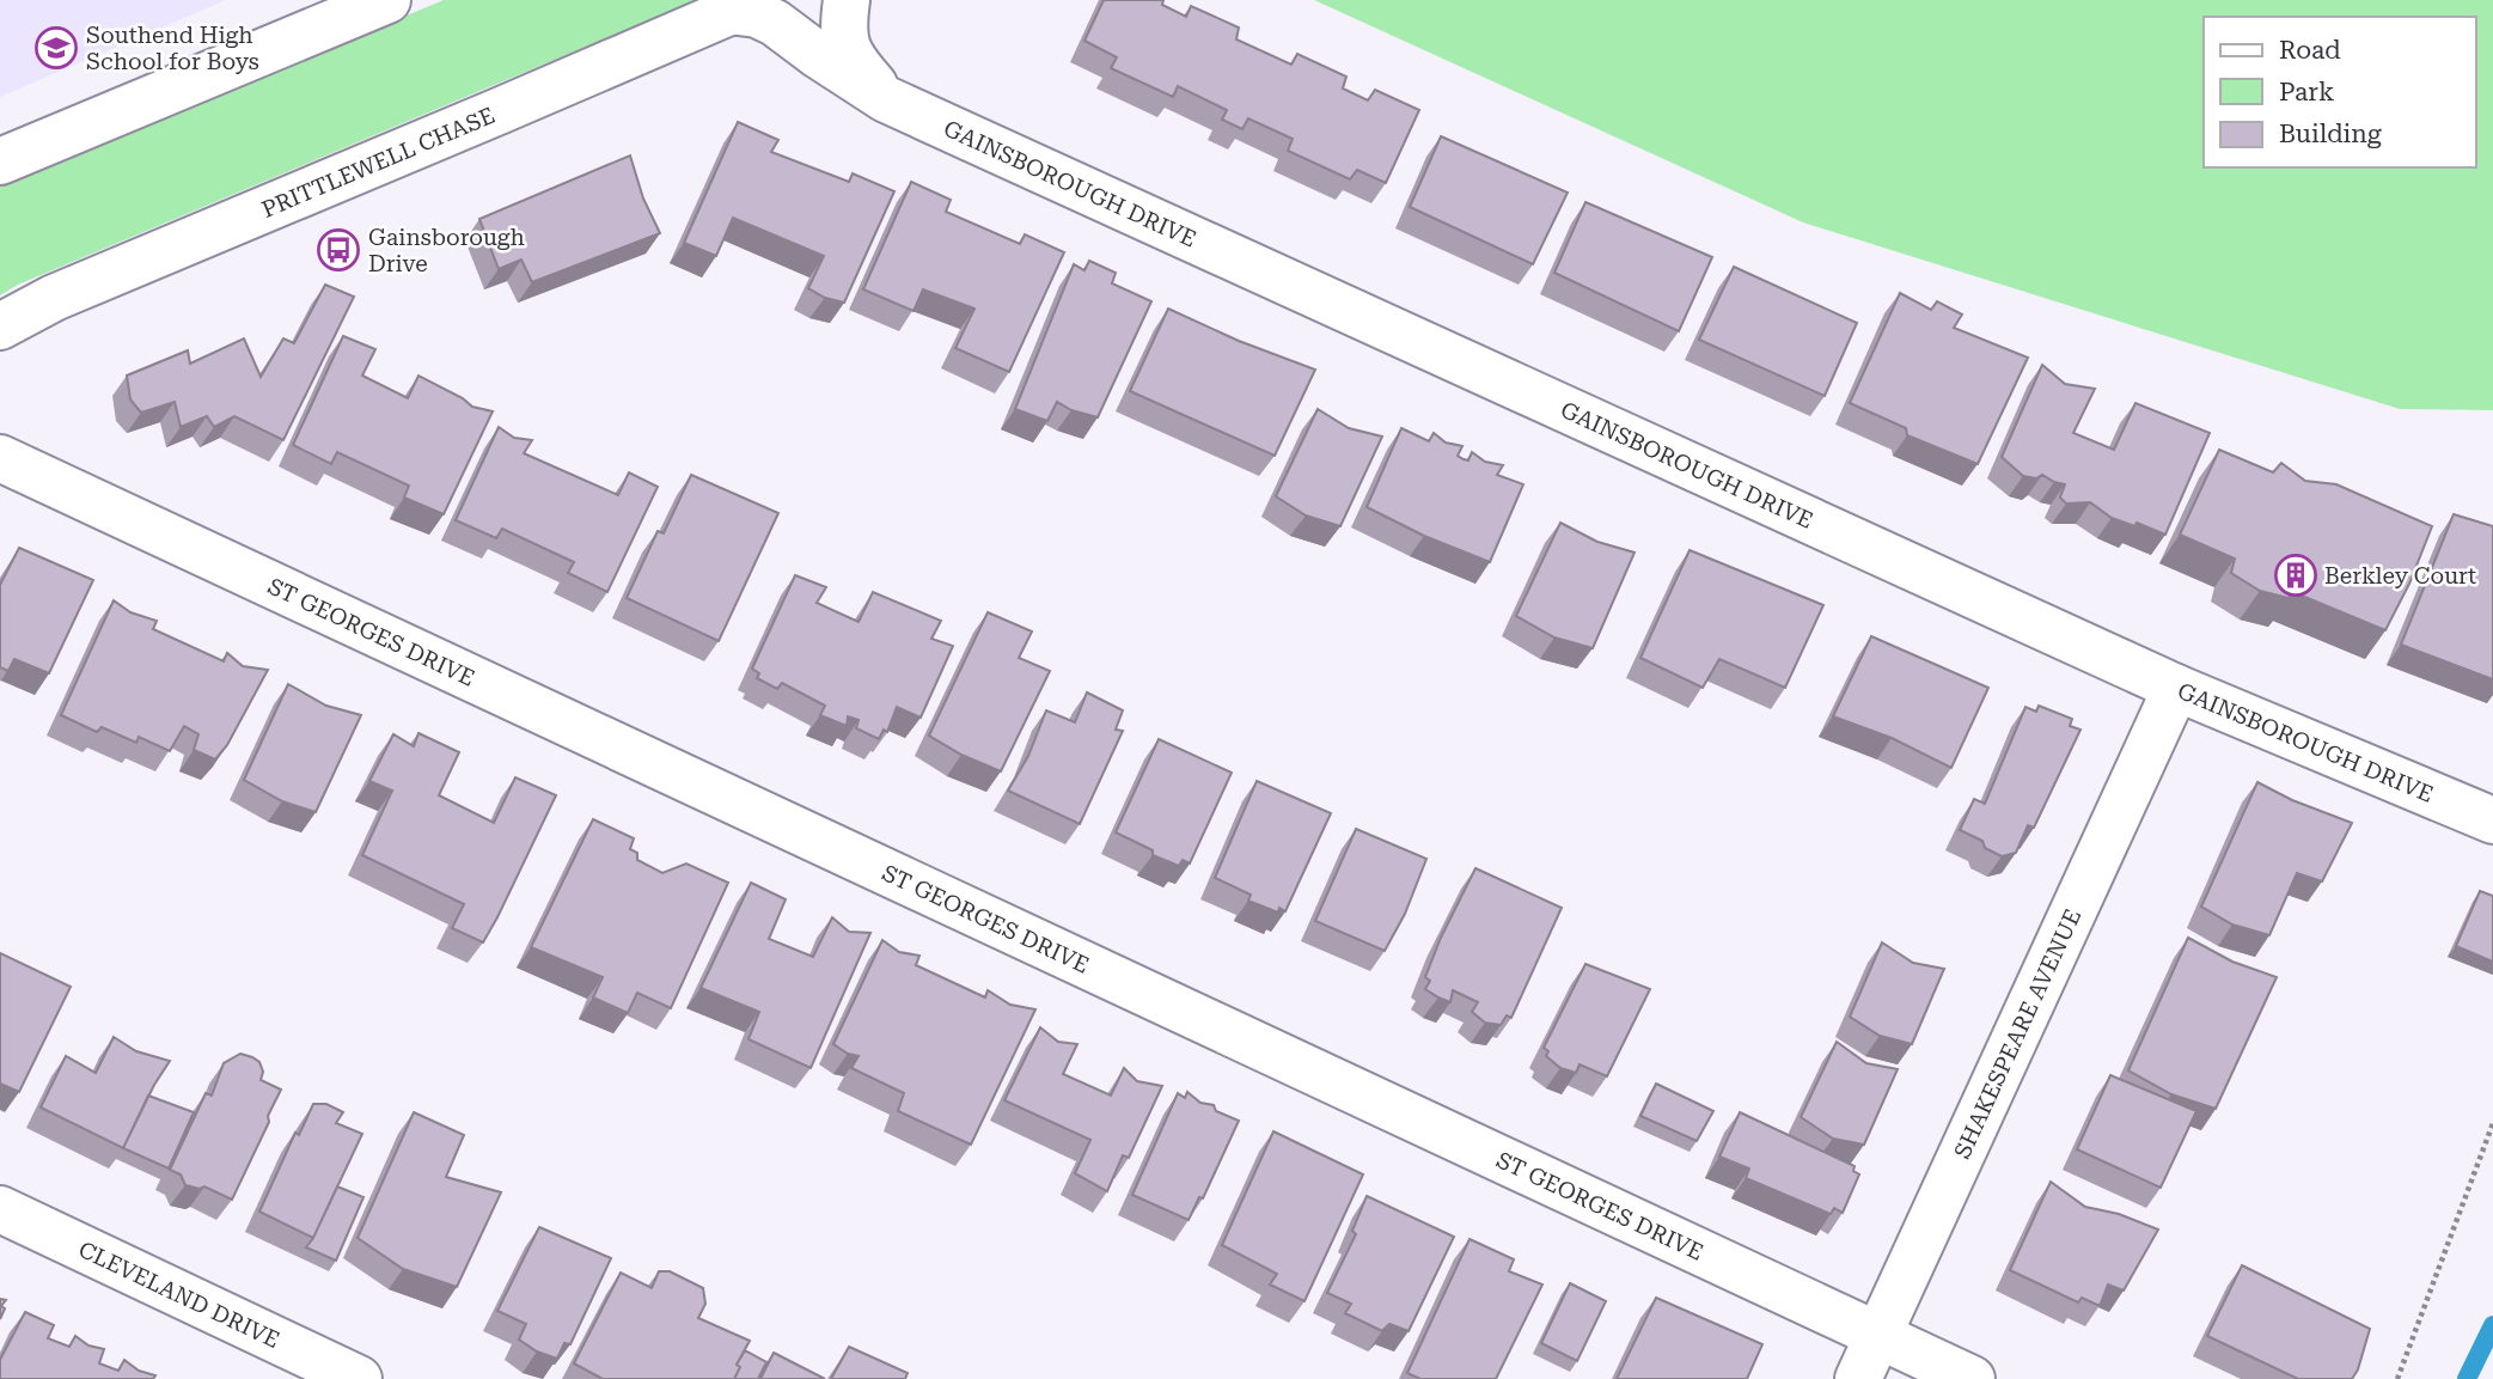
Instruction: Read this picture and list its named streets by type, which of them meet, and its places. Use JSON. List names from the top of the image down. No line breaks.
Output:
{"streets":{"street":["PRITTLEWELL CHASE","GAINSBOROUGH DRIVE","ST GEORGES DRIVE","SHAKESPEARE AVENUE","CLEVELAND DRIVE"]},"crossings":[["PRITTLEWELL CHASE","GAINSBOROUGH DRIVE"],["GAINSBOROUGH DRIVE","SHAKESPEARE AVENUE"],["ST GEORGES DRIVE","SHAKESPEARE AVENUE"]],"places":{"school or university":["Southend High School for Boys"],"bus stop":["Gainsborough Drive"],"building":["Berkley Court"]},"legend":["Road","Park","Building"]}
